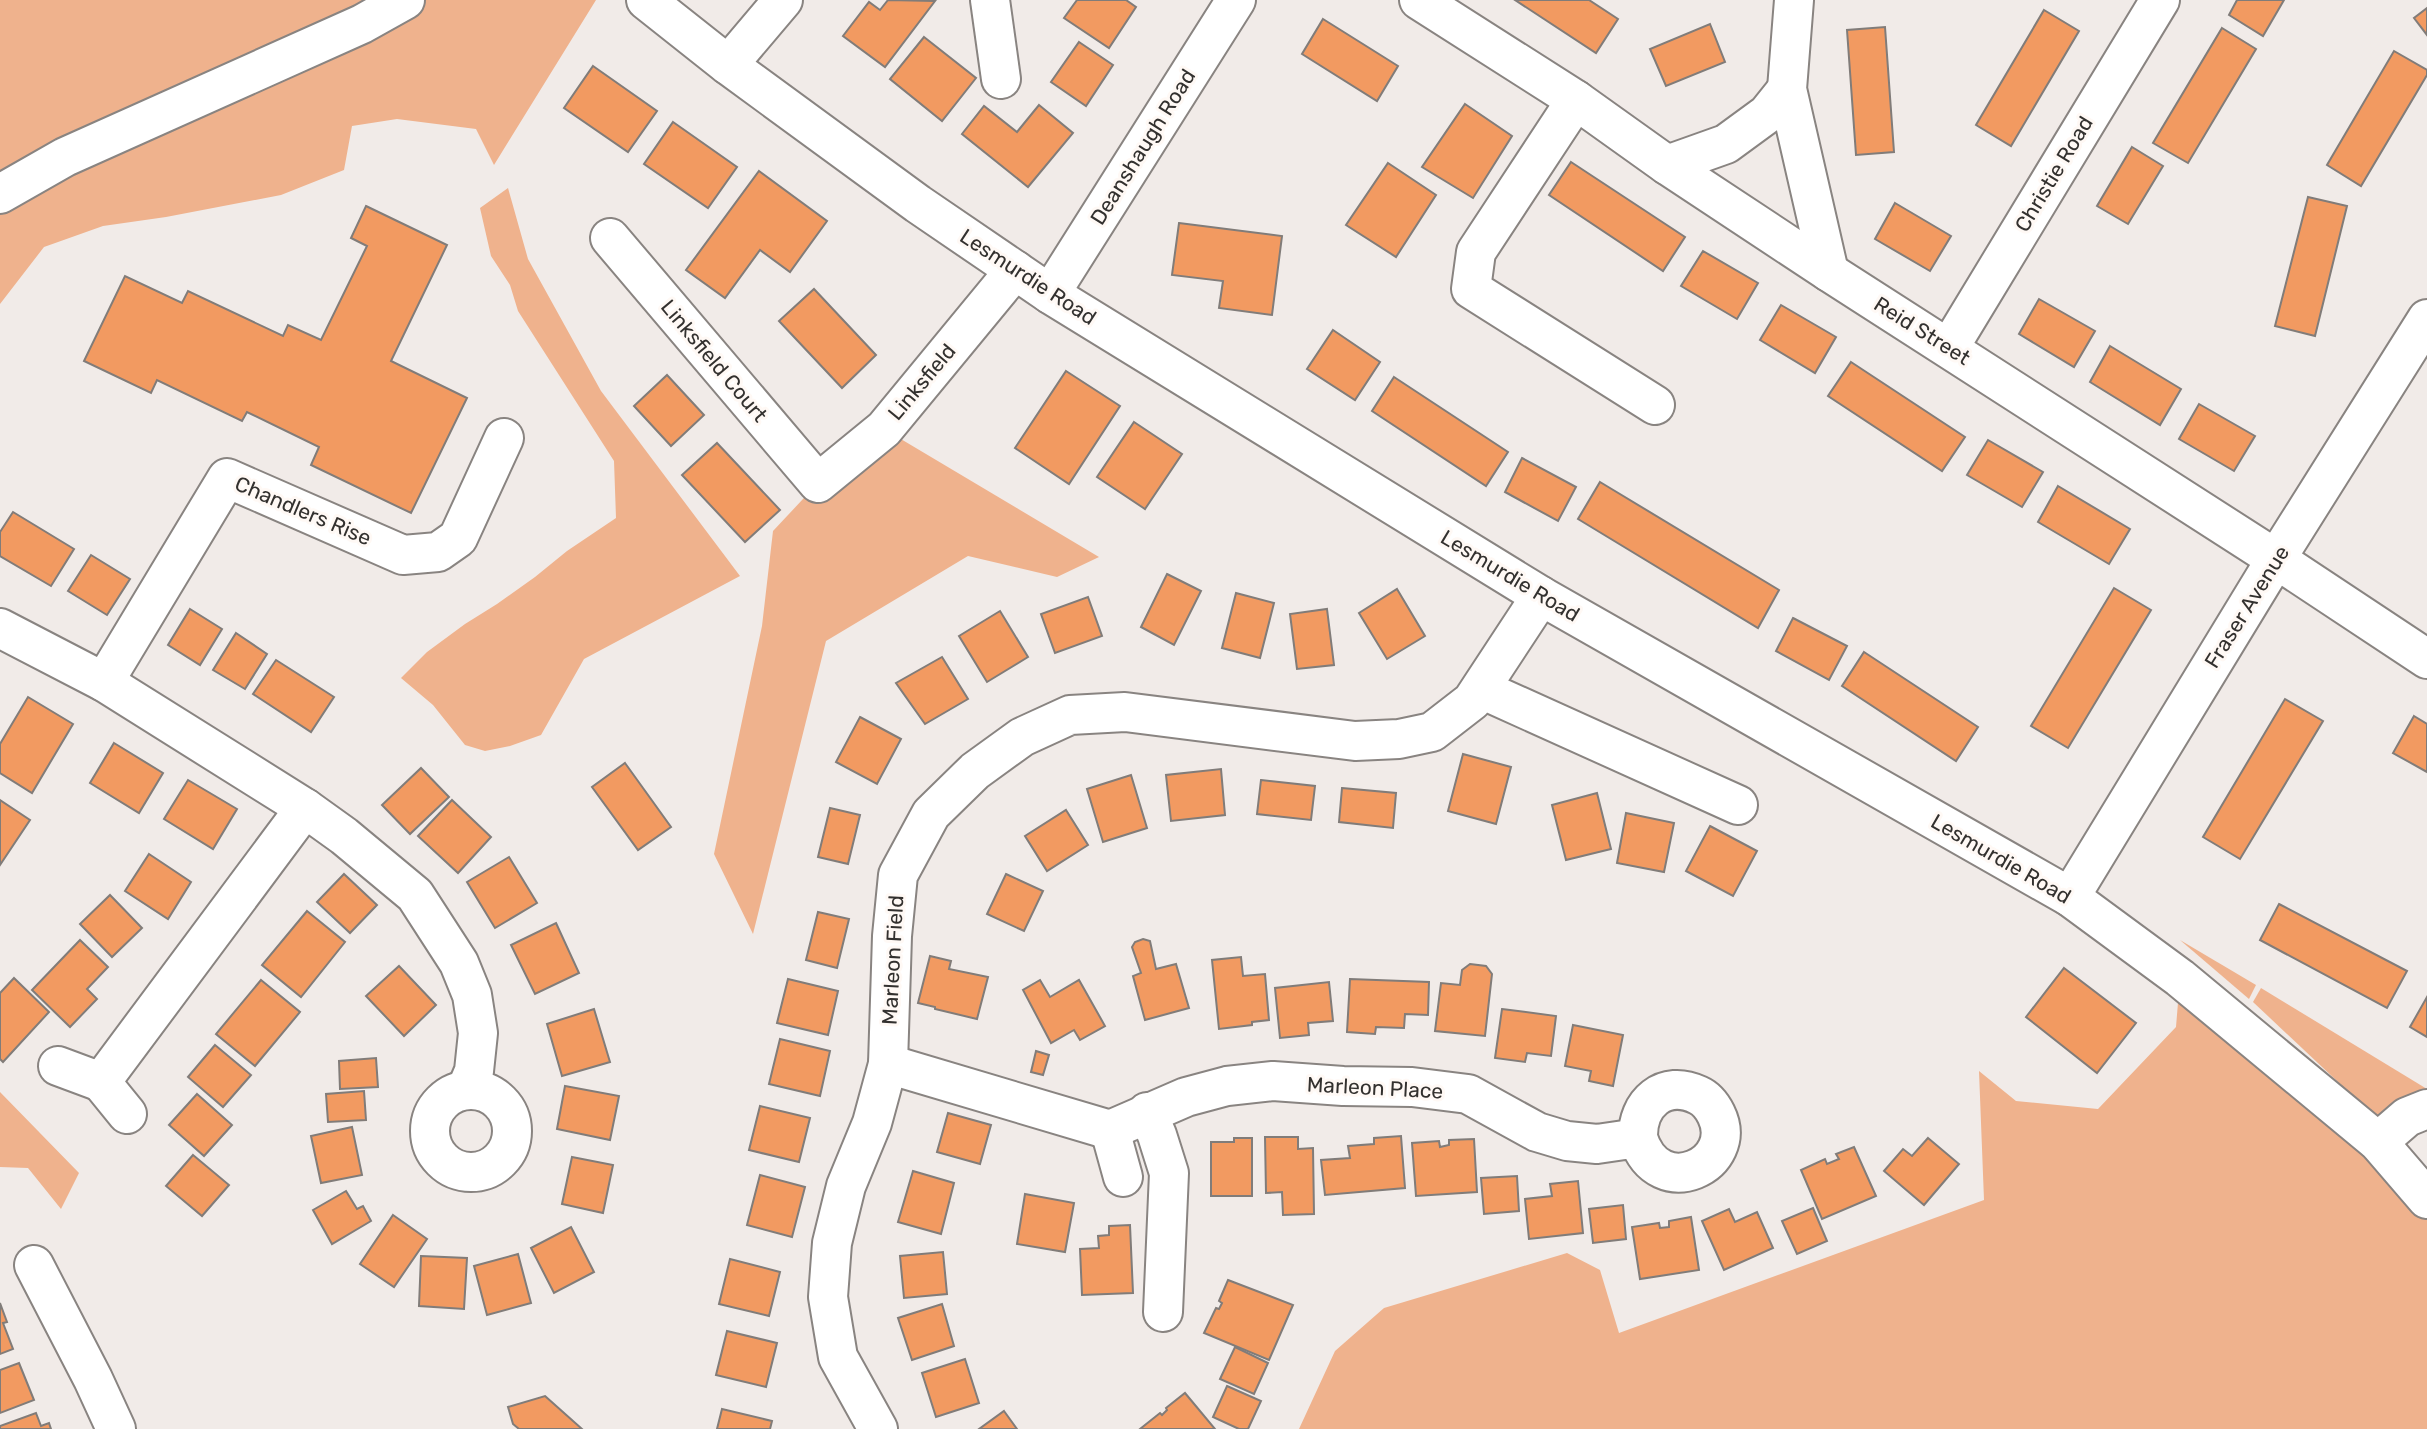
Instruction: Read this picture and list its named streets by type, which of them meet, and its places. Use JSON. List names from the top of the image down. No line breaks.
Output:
{"streets":{"street":["Deanshaugh Road","Christie Road","Lesmurdie Road","Reid Street","Linksfield Court","Linksfield","Chandlers Rise","Fraser Avenue","Marleon Field","Marleon Place"]},"crossings":[["Deanshaugh Road","Lesmurdie Road"],["Christie Road","Reid Street"],["Lesmurdie Road","Linksfield"],["Lesmurdie Road","Fraser Avenue"],["Lesmurdie Road","Marleon Field"],["Reid Street","Fraser Avenue"],["Linksfield Court","Linksfield"]]}
